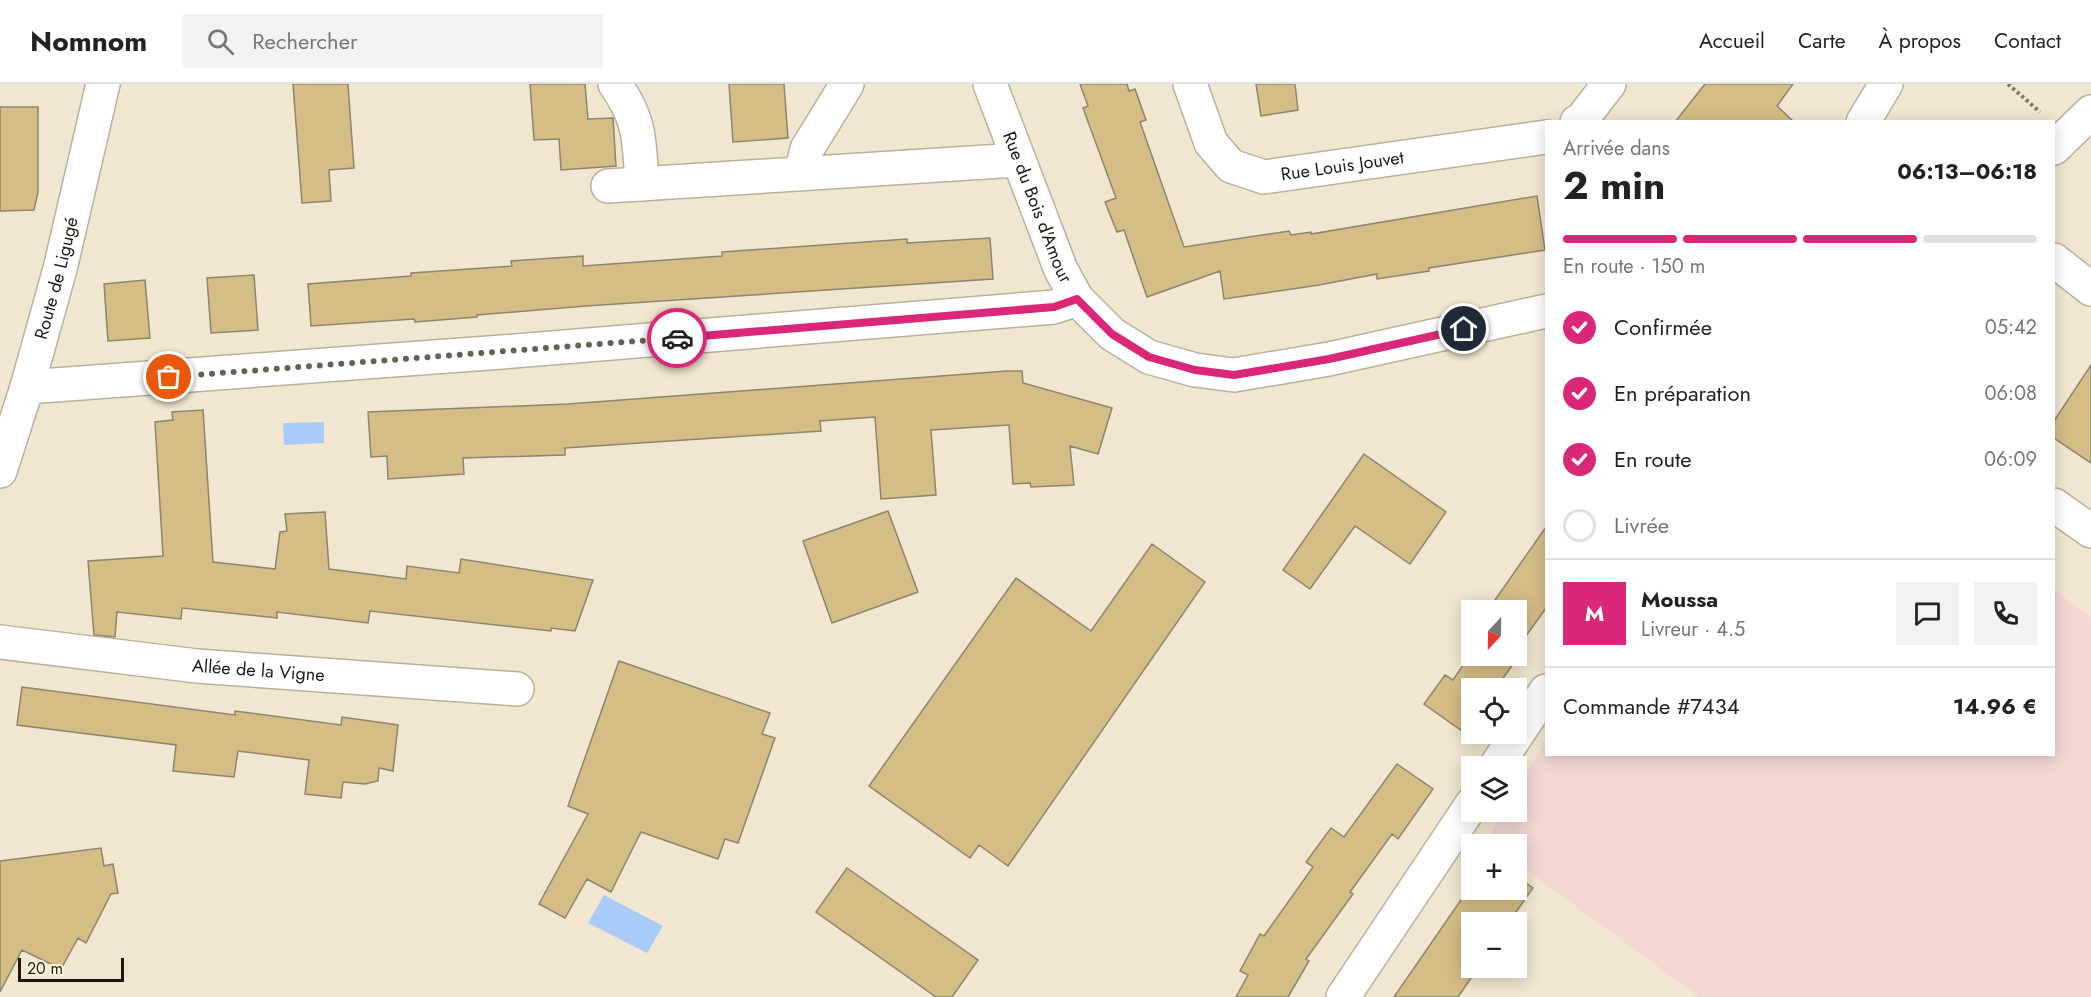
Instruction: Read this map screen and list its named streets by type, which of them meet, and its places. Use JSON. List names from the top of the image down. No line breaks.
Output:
{"streets":{"street":["Rue Louis Jouvet","Rue du Bois d'Amour","Route de Ligugé","Allée de la Vigne"]},"scale_bar":"20 m","north":"bottom","page":{"header":"Nomnom","search":"Rechercher","nav":["Accueil","Carte","À propos","Contact"],"heading":["2 min","Arrivée dans","06:13–06:18"],"panel":["Moussa","Livreur · 4.5","Commande #7434","14.96 €"],"bar":"En route · 150 m","list":[["Confirmée","05:42"],["En préparation","06:08"],["En route","06:09"],"Livrée"],"round":"M","map_buttons":["+","−"],"scale":"20 m"}}
